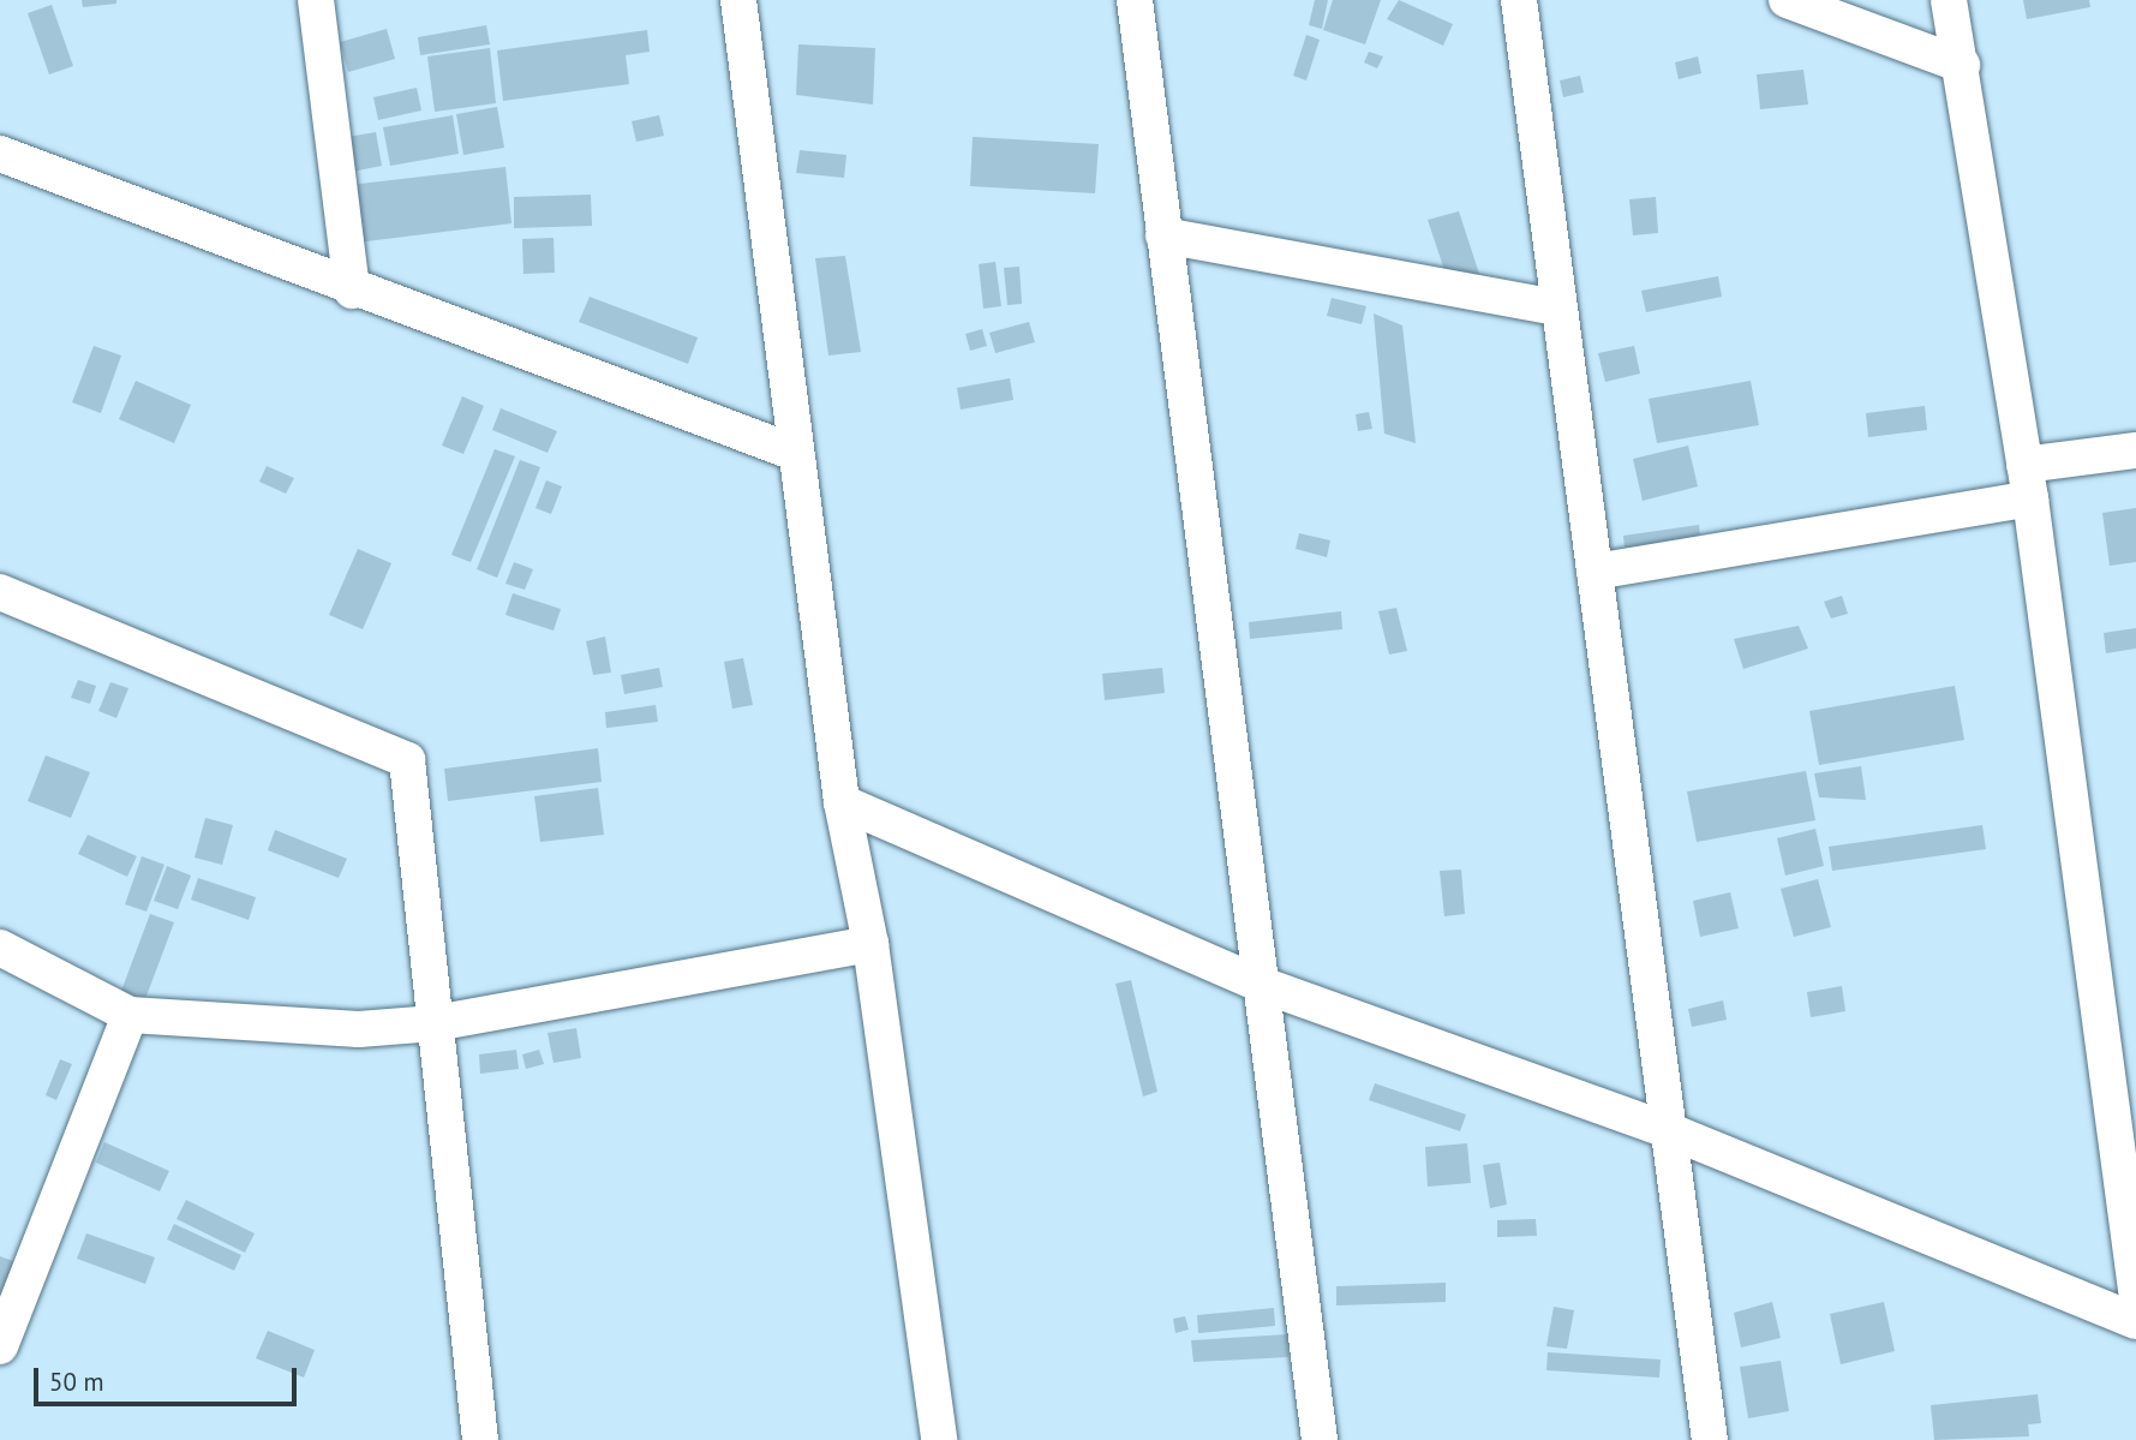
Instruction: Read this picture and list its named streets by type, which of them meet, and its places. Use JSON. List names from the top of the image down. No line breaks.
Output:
{"scale_bar":"50 m"}
